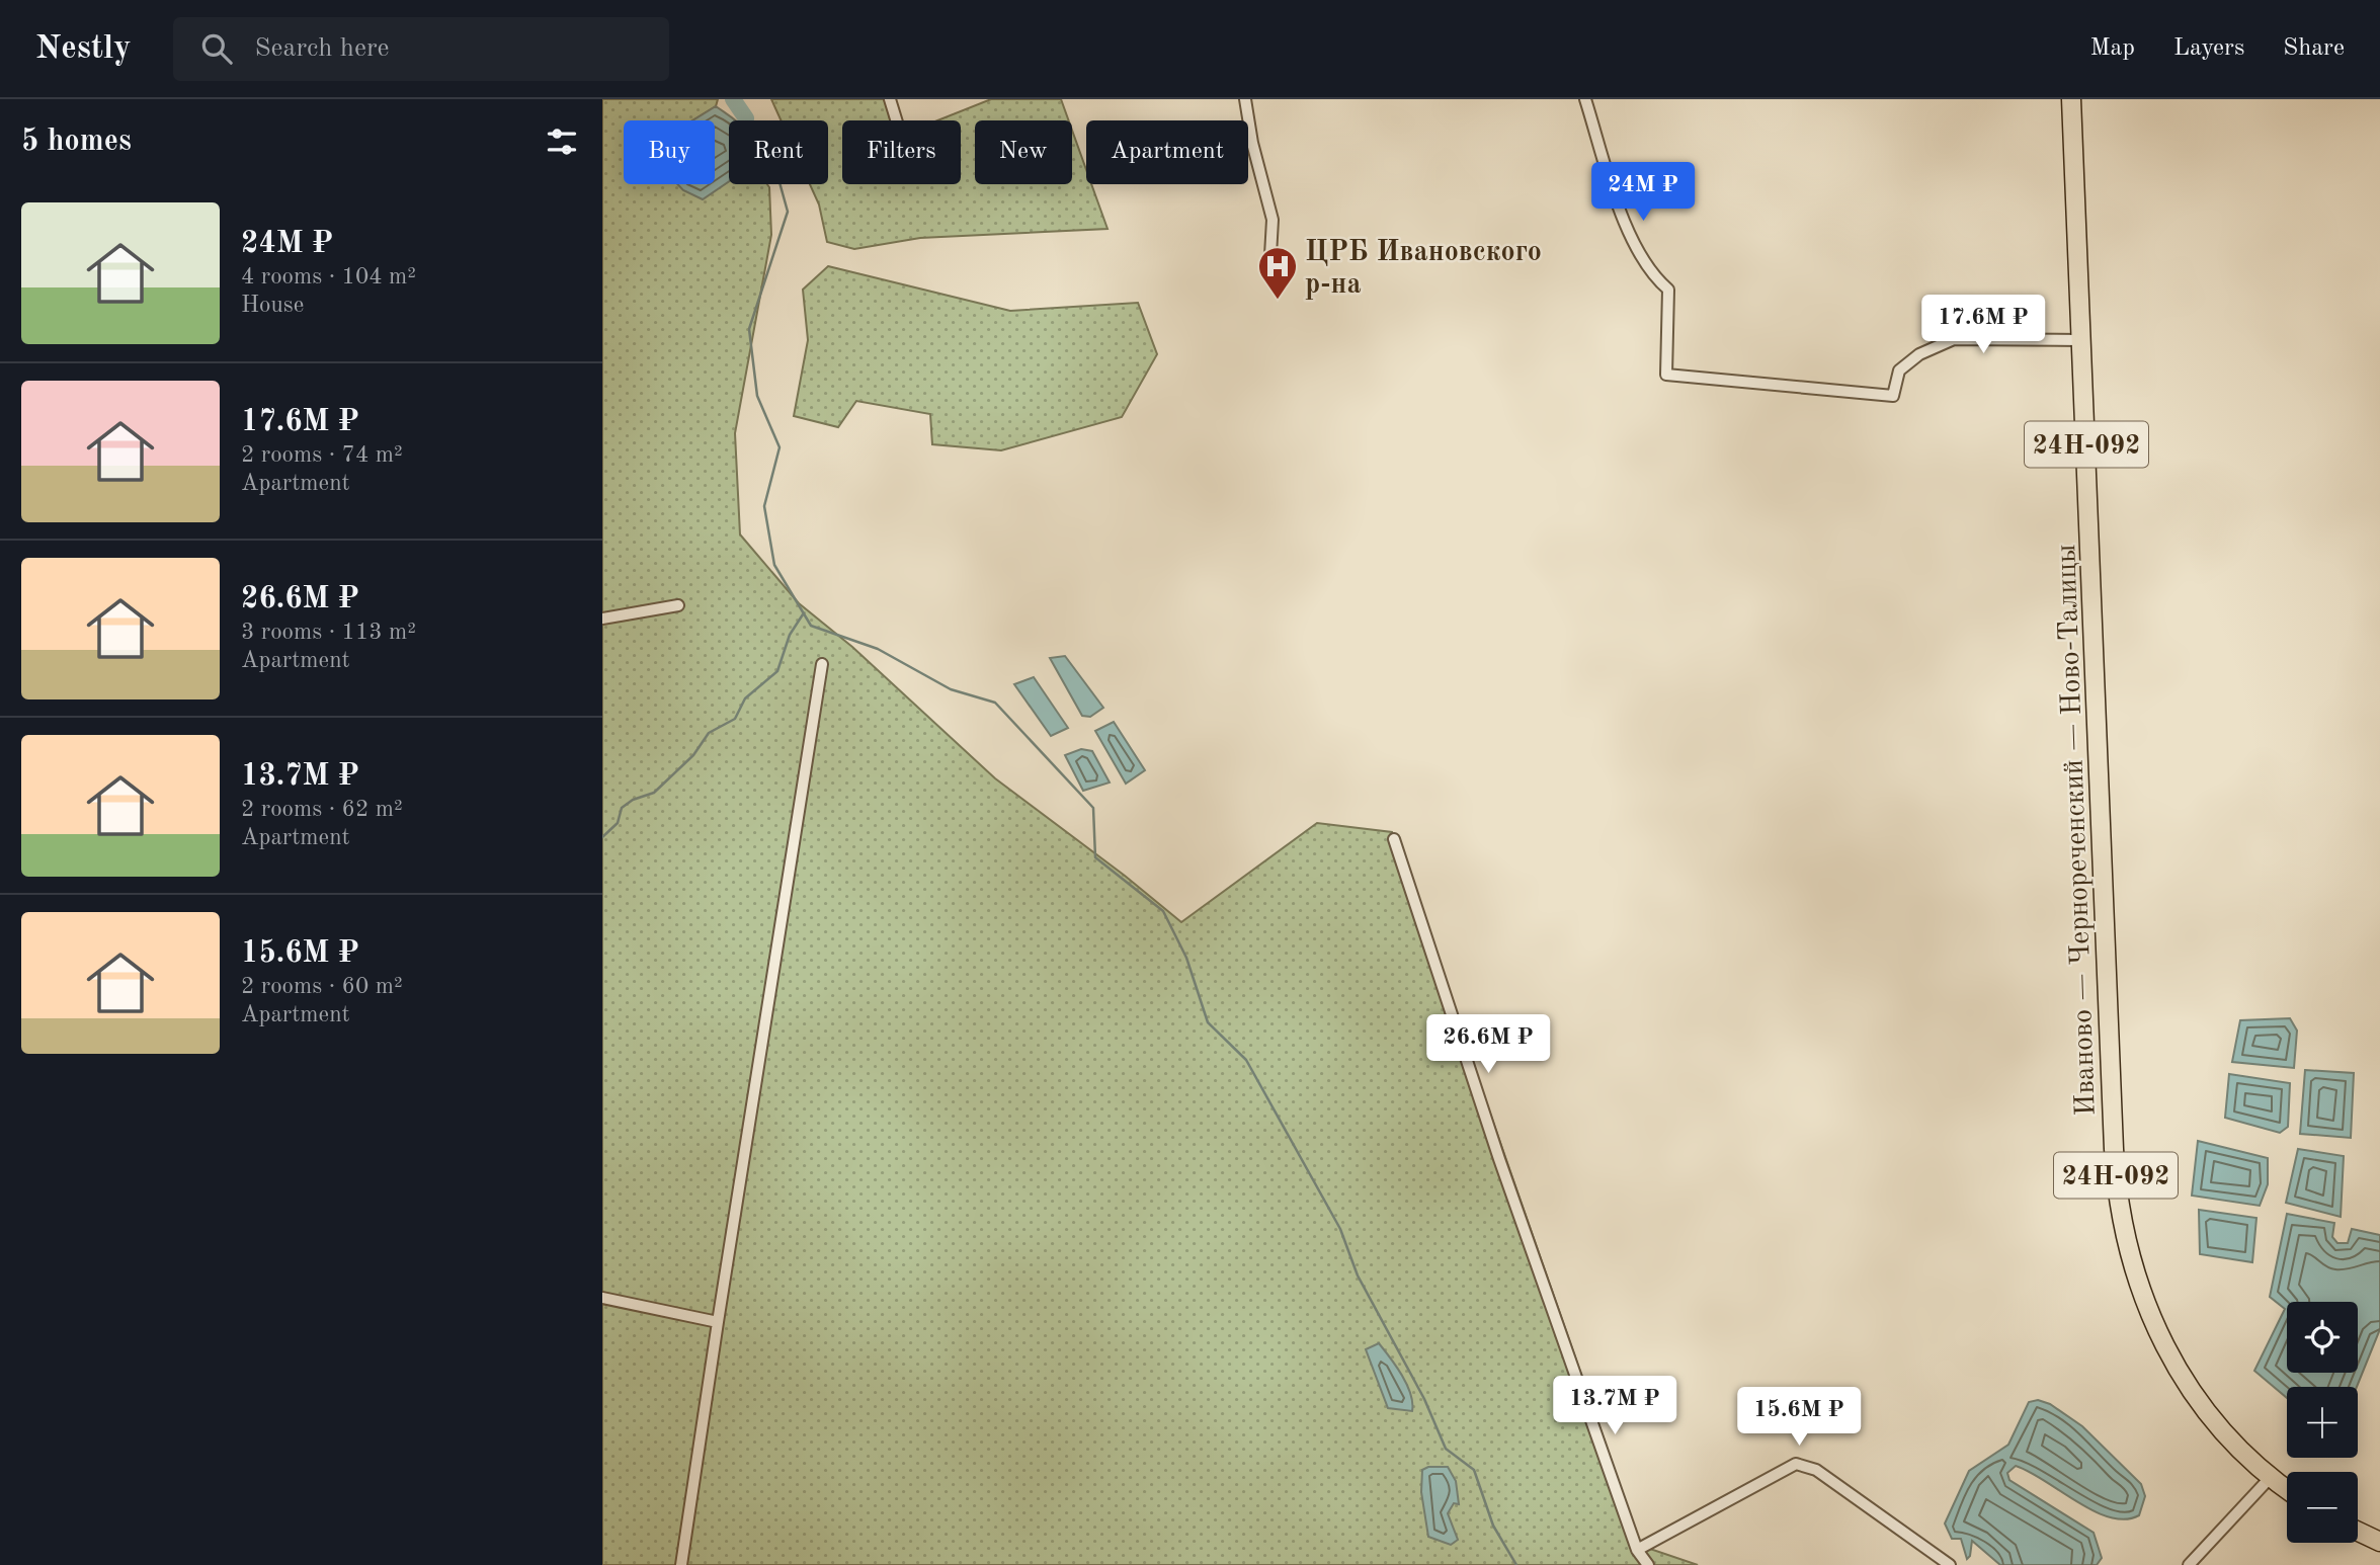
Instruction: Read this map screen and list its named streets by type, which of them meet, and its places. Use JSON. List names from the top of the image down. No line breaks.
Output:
{"streets":{"main road":["24Н-092","Иваново — Чернореченский — Ново-Талицы"]},"places":{"hospital":["ЦРБ Ивановского р-на"]},"page":{"header":"Nestly","search":"Search here","nav":["Map","Layers","Share"],"heading":"5 homes","chip":["Buy","Rent","Filters","New","Apartment"],"price":["24M ₽","17.6M ₽","26.6M ₽","13.7M ₽","15.6M ₽"],"list":[{"name":"24M ₽","note":"4 rooms · 104 m² · House"},{"name":"17.6M ₽","note":"2 rooms · 74 m² · Apartment"},{"name":"26.6M ₽","note":"3 rooms · 113 m² · Apartment"},{"name":"13.7M ₽","note":"2 rooms · 62 m² · Apartment"},{"name":"15.6M ₽","note":"2 rooms · 60 m² · Apartment"}],"map_buttons":["+","−"]}}
